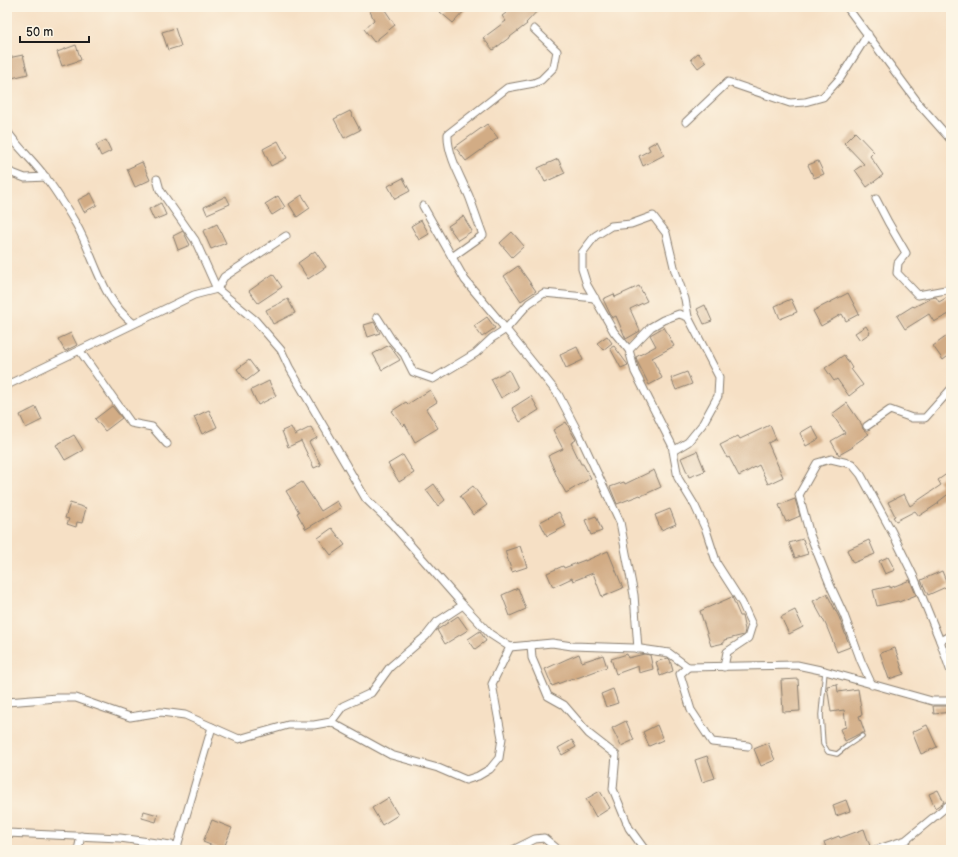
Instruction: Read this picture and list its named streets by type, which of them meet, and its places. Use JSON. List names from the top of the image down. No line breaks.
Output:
{"scale_bar":"50 m"}
